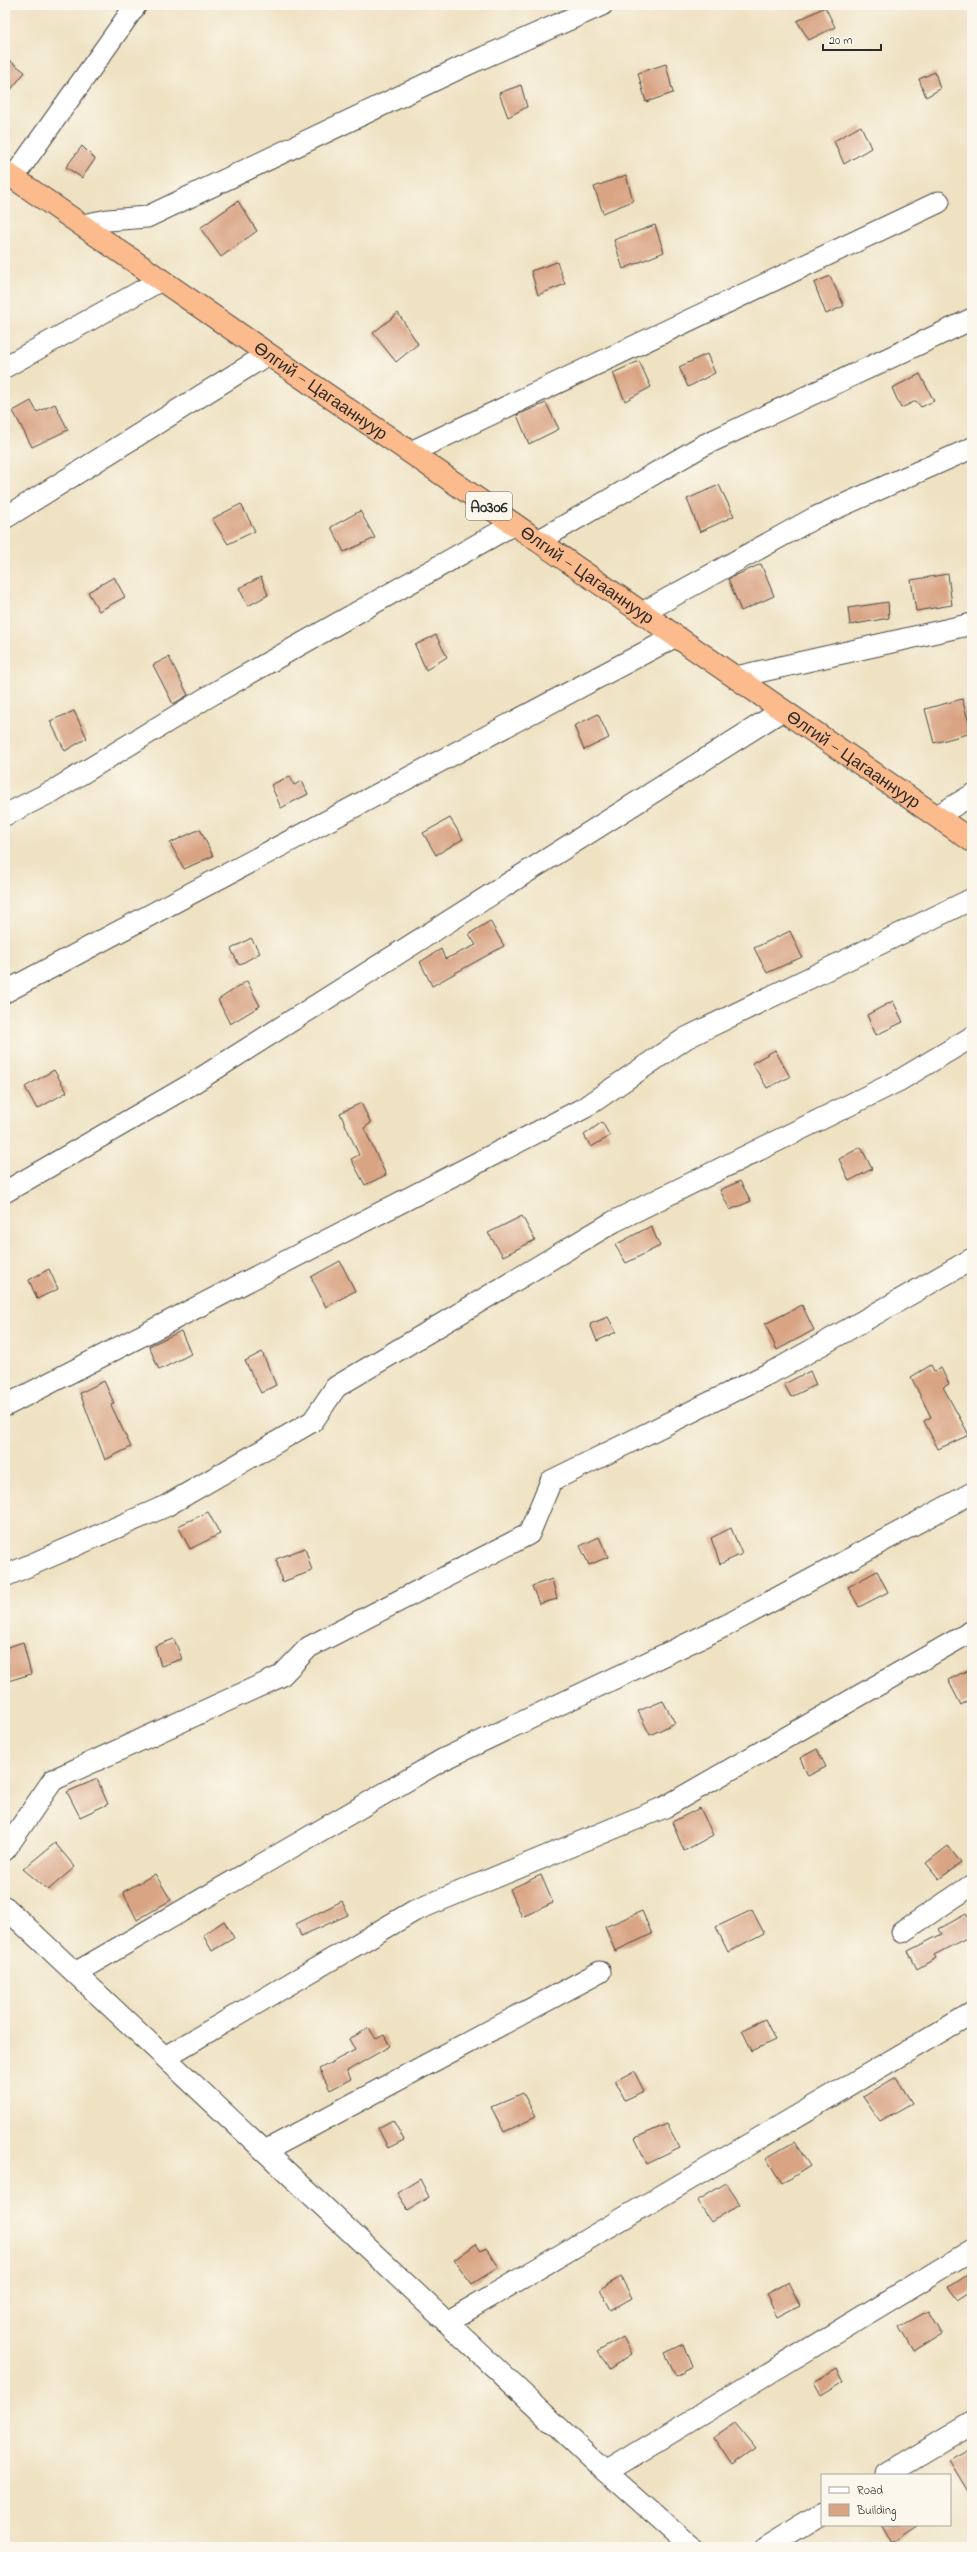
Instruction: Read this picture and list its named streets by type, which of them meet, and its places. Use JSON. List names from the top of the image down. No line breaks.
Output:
{"streets":{"highway":["Өлгий — Цагааннуур","A0306"]},"legend":["Road","Building"],"scale_bar":"20 m"}
